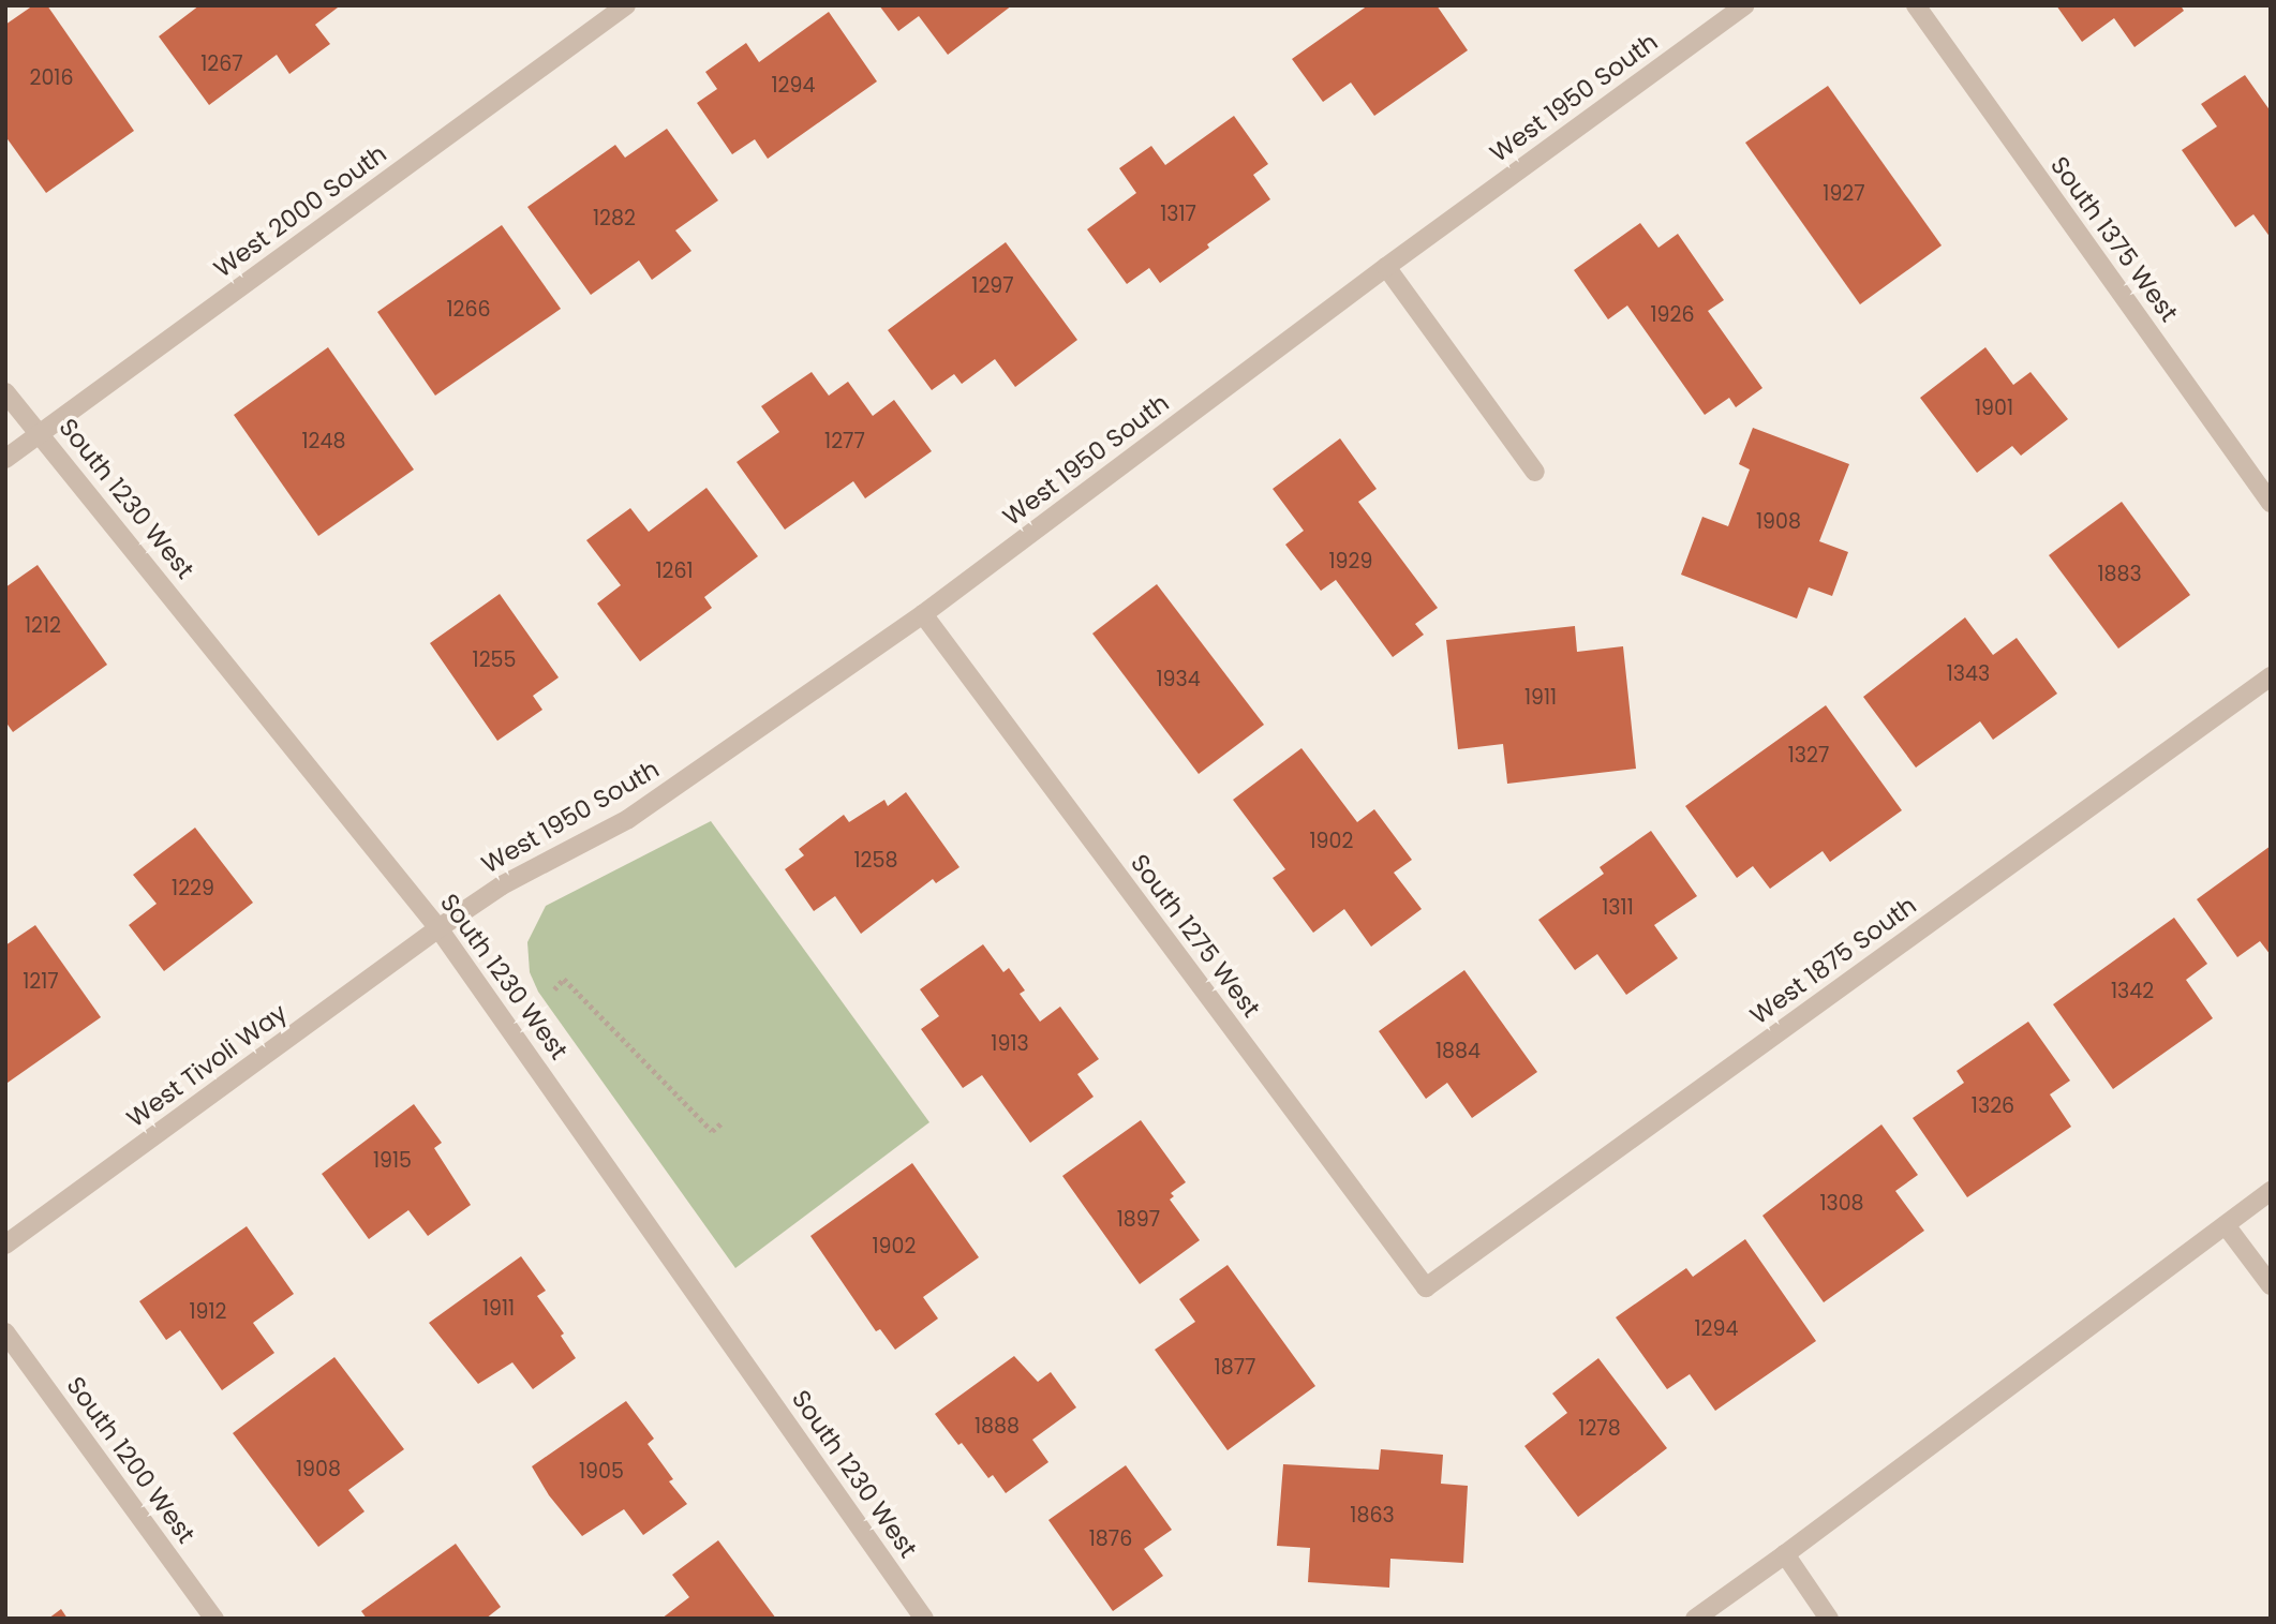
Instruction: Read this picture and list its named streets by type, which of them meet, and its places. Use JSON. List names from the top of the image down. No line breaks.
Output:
{"streets":{"street":["West 1950 South","West 2000 South","South 1375 West","South 1230 West","South 1275 West","West 1875 South","West Tivoli Way","South 1200 West"]},"crossings":[["West 1950 South","South 1230 West"],["West 1950 South","South 1275 West"],["West 1950 South","West Tivoli Way"],["West 2000 South","South 1230 West"],["South 1230 West","West Tivoli Way"],["South 1275 West","West 1875 South"]],"house_numbers":["1267","2016","1294","1927","1317","1282","1297","1266","1926","1901","1248","1277","1908","1929","1261","1883","1212","1255","1343","1934","1911","1327","1902","1258","1229","1311","1217","1342","1913","1884","1326","1915","1308","1897","1902","1911","1912","1294","1877","1888","1278","1908","1905","1863","1876"]}
